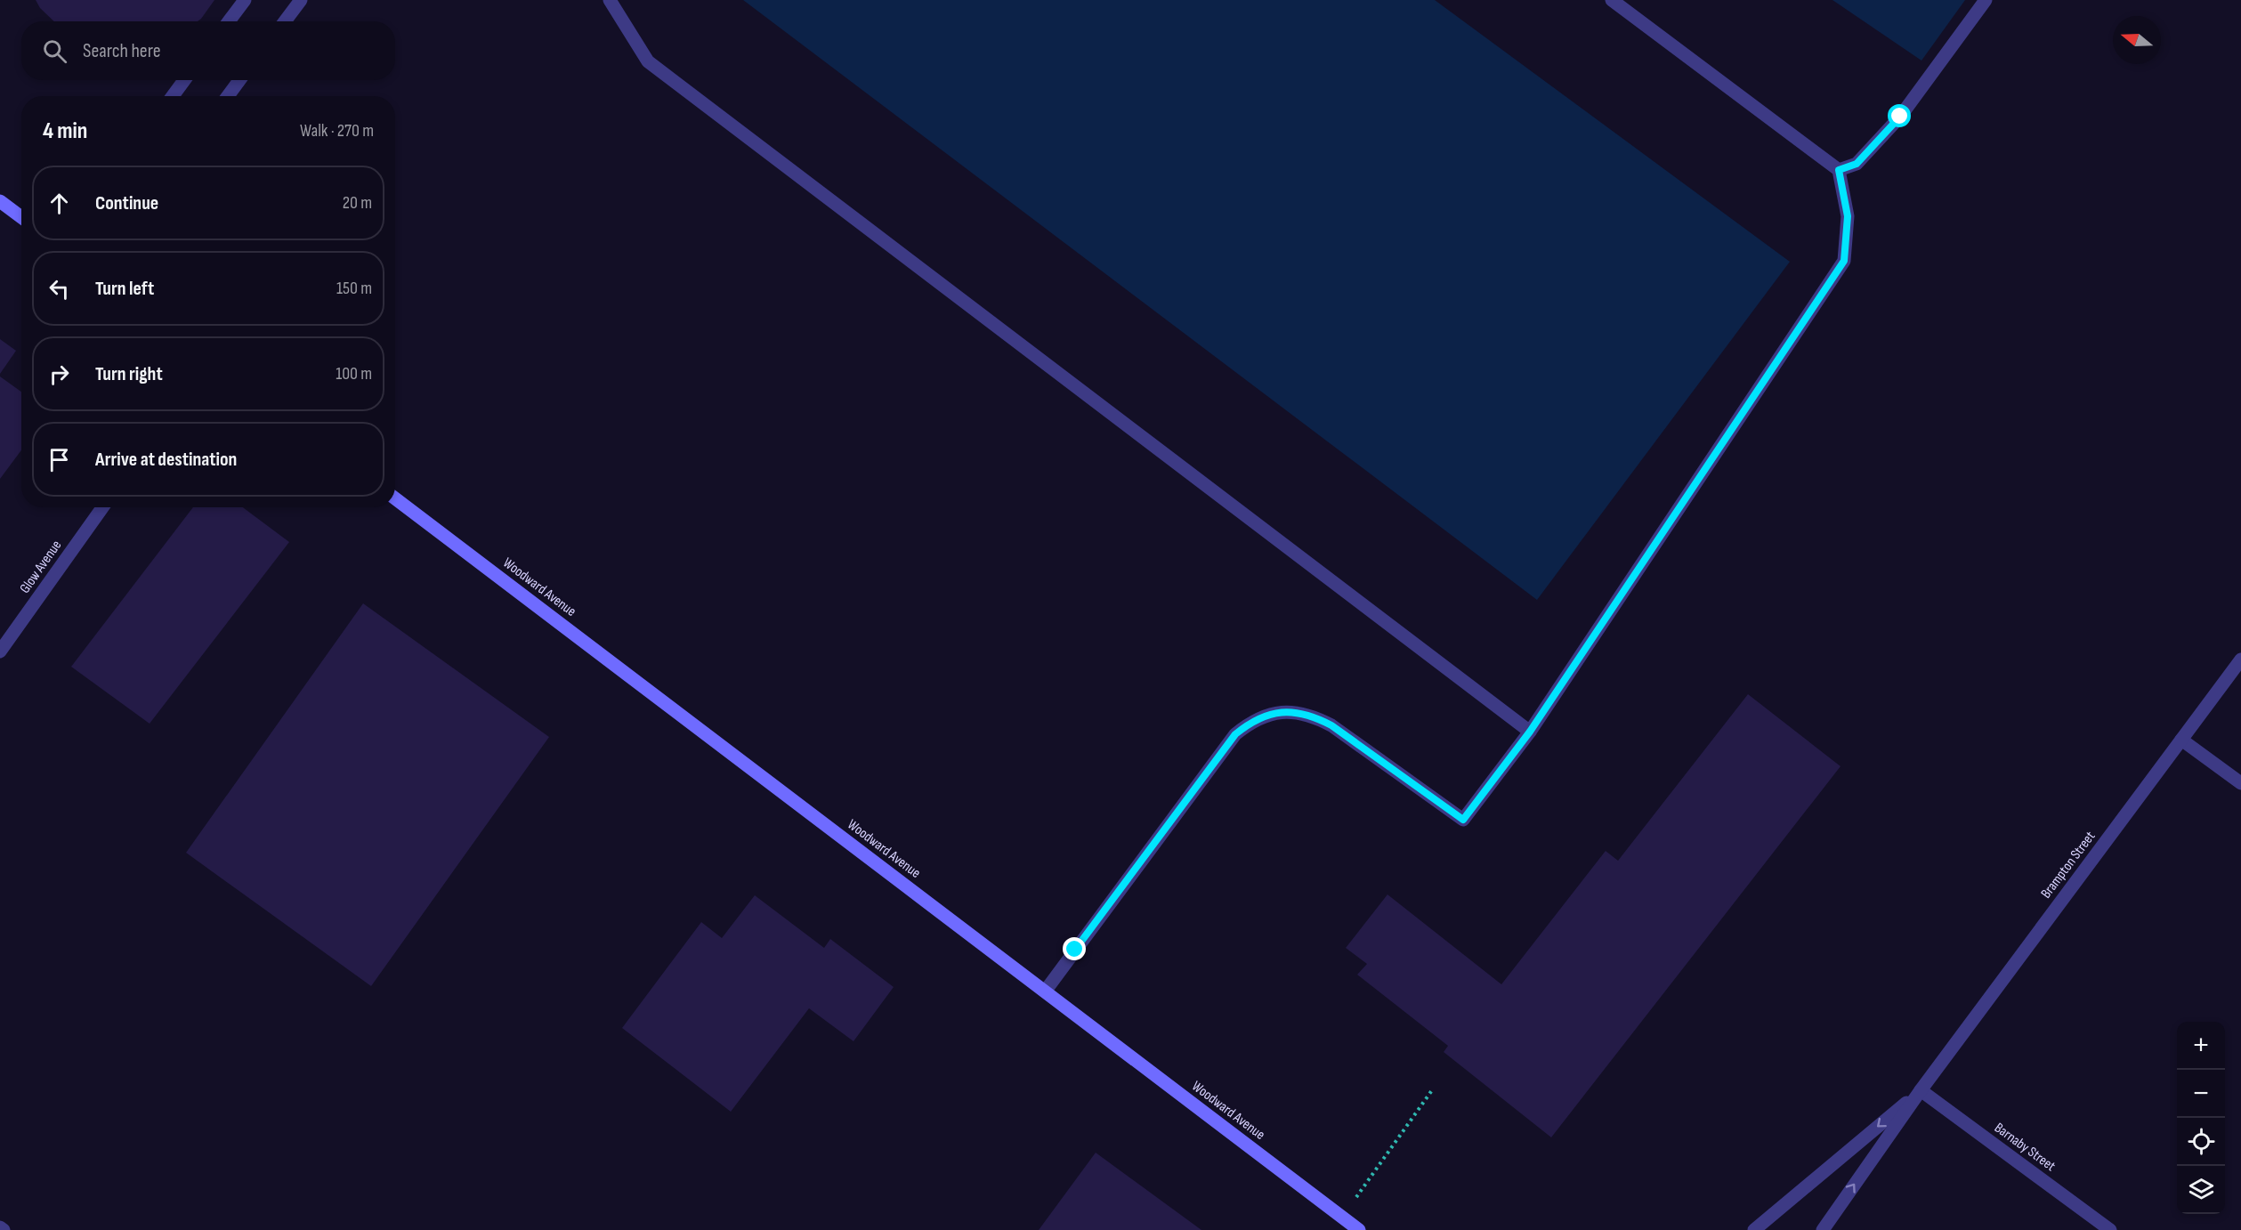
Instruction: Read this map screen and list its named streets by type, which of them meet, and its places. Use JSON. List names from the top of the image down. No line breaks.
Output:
{"streets":{"main road":["Woodward Avenue"],"street":["Glow Avenue","Brampton Street","Barnaby Street"]},"crossings":[["Brampton Street","Barnaby Street"]],"north":"left","page":{"search":"Search here","heading":["4 min","Walk · 270 m"],"list":[["Continue","20 m"],["Turn left","150 m"],["Turn right","100 m"],"Arrive at destination"],"map_buttons":["+","−"]}}
